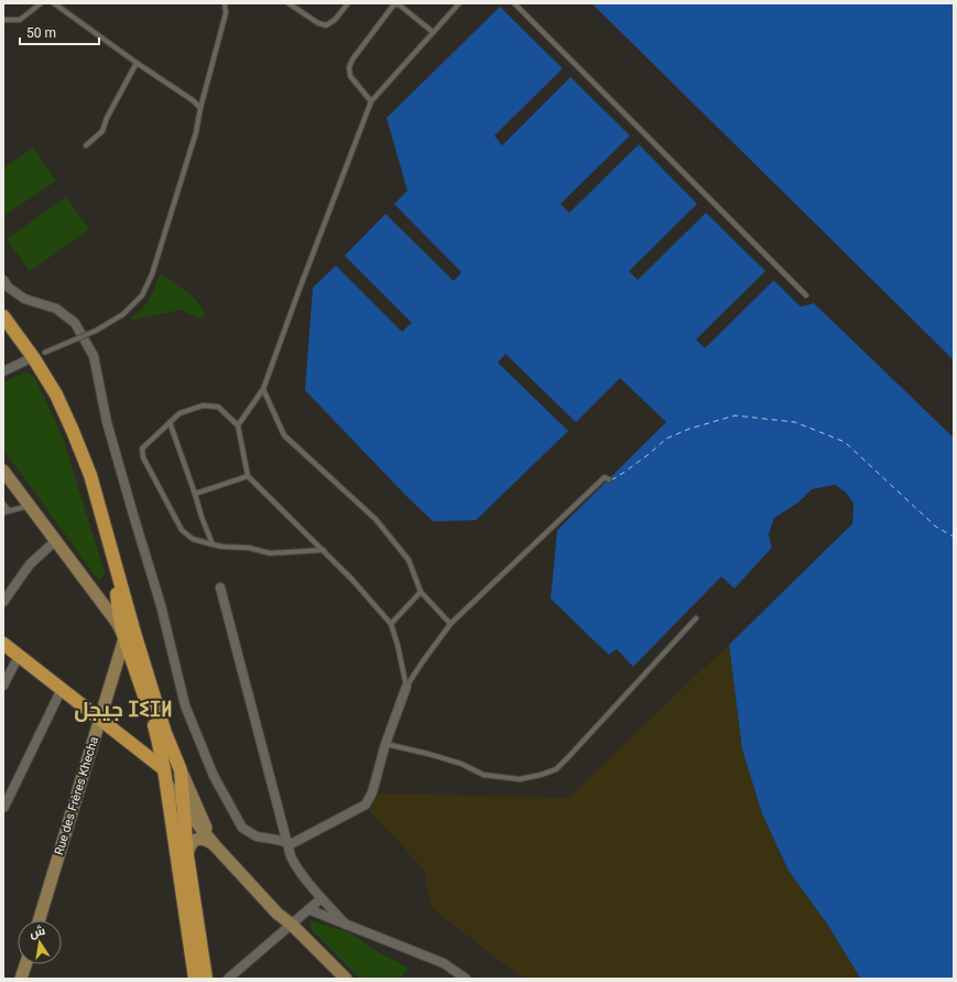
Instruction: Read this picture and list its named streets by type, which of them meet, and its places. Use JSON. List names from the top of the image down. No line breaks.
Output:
{"streets":{"main road":["Rue des Frères Khecha"]},"districts":["جيجل ⵊⵉⵊⵍ"],"scale_bar":"50 m","north":"top"}
